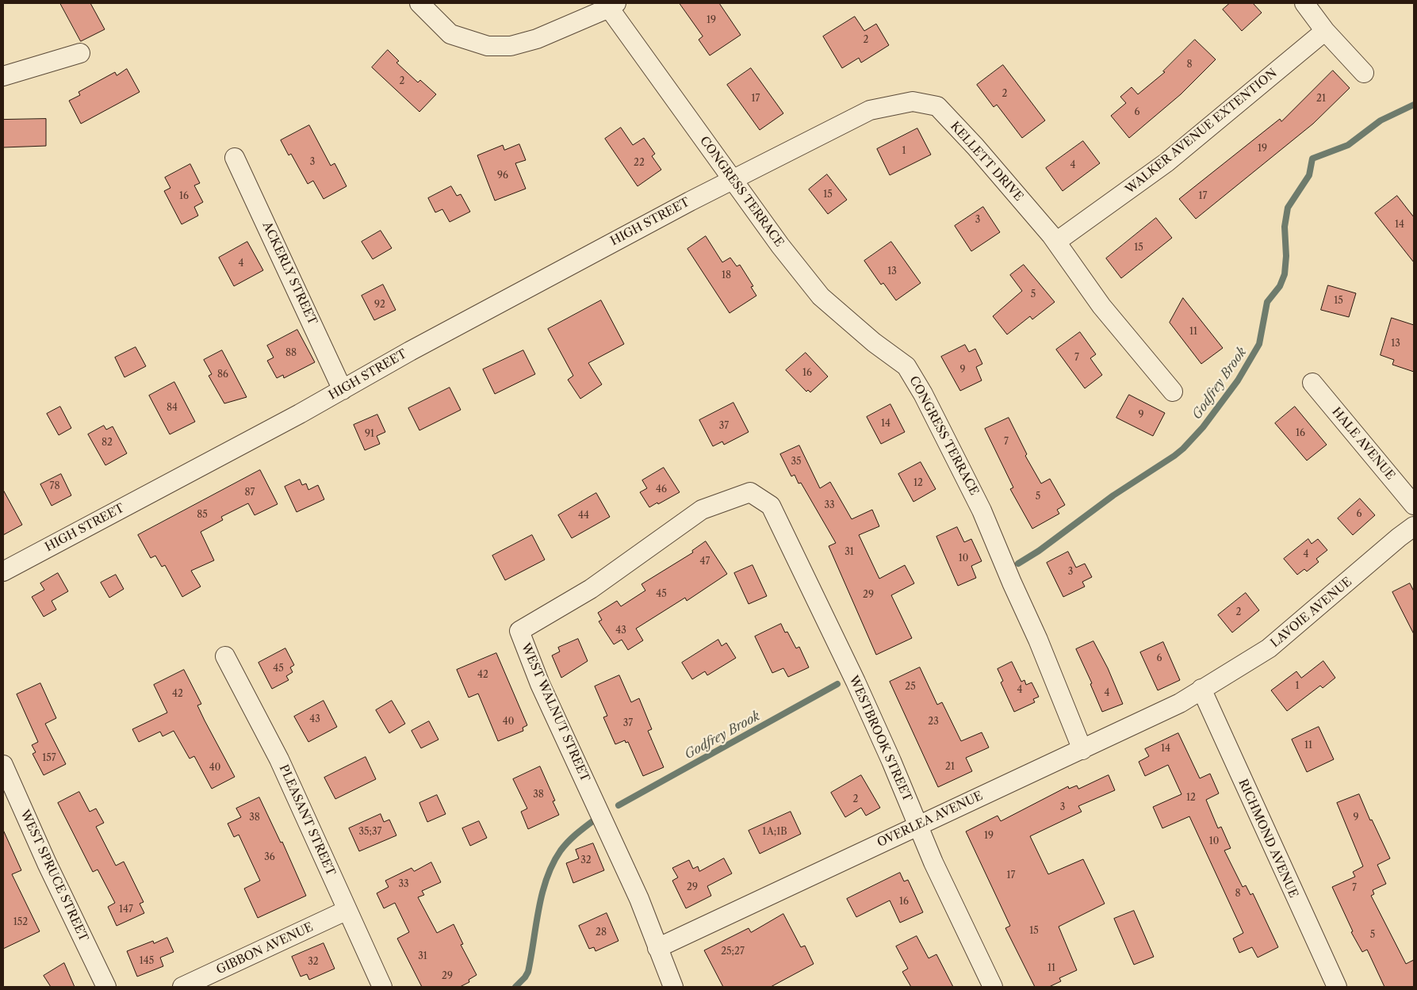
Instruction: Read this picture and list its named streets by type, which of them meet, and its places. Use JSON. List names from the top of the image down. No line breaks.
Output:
{"streets":{"street":["WALKER AVENUE EXTENTION","KELLETT DRIVE","CONGRESS TERRACE","HIGH STREET","ACKERLY STREET","HALE AVENUE","LAVOIE AVENUE","WEST WALNUT STREET","WESTBROOK STREET","OVERLEA AVENUE","PLEASANT STREET","RICHMOND AVENUE","WEST SPRUCE STREET","GIBBON AVENUE"]},"crossings":[["WALKER AVENUE EXTENTION","KELLETT DRIVE"],["KELLETT DRIVE","CONGRESS TERRACE"],["KELLETT DRIVE","HIGH STREET"],["CONGRESS TERRACE","HIGH STREET"],["CONGRESS TERRACE","OVERLEA AVENUE"],["HIGH STREET","ACKERLY STREET"],["LAVOIE AVENUE","OVERLEA AVENUE"],["LAVOIE AVENUE","RICHMOND AVENUE"],["WEST WALNUT STREET","WESTBROOK STREET"],["WEST WALNUT STREET","OVERLEA AVENUE"],["WESTBROOK STREET","OVERLEA AVENUE"],["OVERLEA AVENUE","RICHMOND AVENUE"],["PLEASANT STREET","GIBBON AVENUE"]],"water":["Godfrey Brook"],"house_numbers":["19","2","8","2","2","17","21","6","19","1","3","22","4","96","15","16","17","3","14","15","4","13","18","5","15","92","11","13","88","7","9","16","86","84","9","14","37","16","91","7","82","35","12","78","46","87","5","33","6","85","44","31","4","10","47","3","45","29","2","43","6","45","42","1","25","4","4","42","43","40","23","37","11","14","157","21","40","38","12","2","3","38","9","35;37","1A;1B","19","10","36","32","17","33","29","7","8","16","147","152","15","28","5","25;27","31","145","32","11","29"]}
